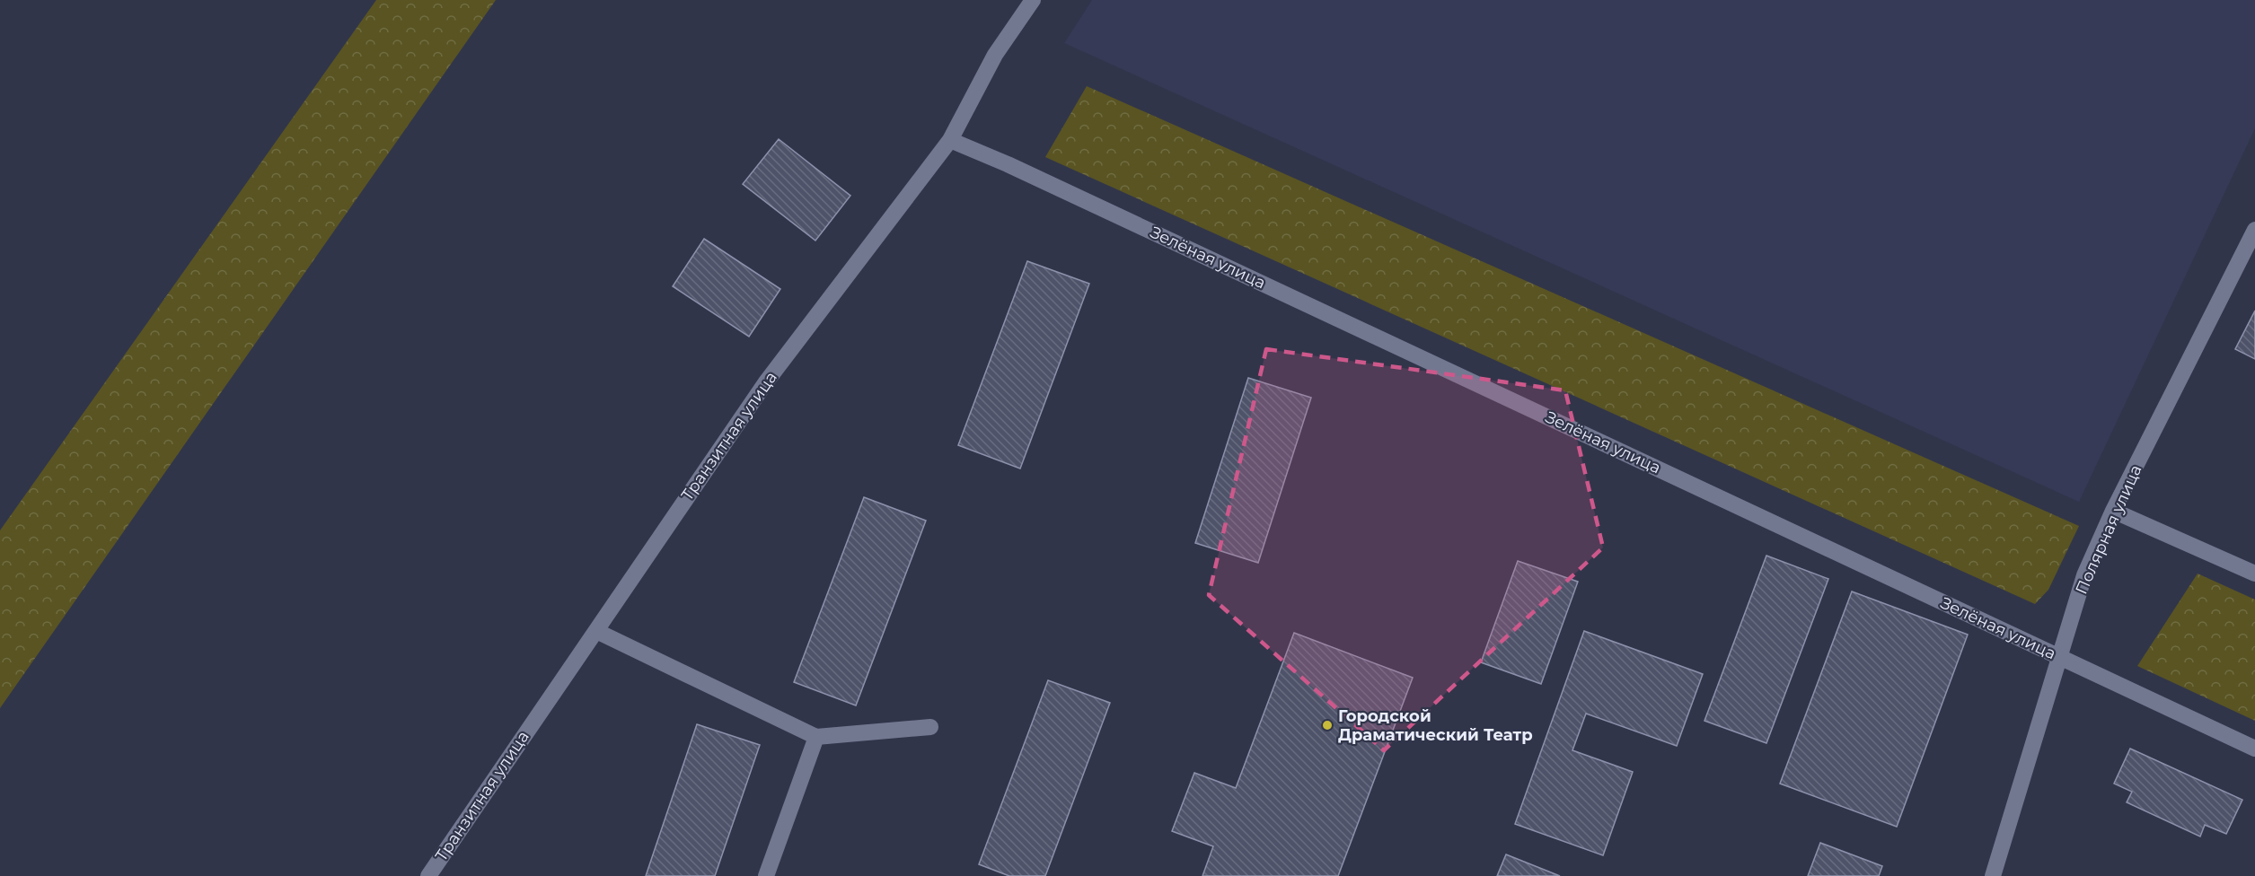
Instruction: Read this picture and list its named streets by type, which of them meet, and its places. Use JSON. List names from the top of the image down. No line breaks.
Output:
{"streets":{"street":["Зелёная улица","Транзитная улица","Полярная улица"]},"crossings":[["Зелёная улица","Транзитная улица"],["Зелёная улица","Полярная улица"]],"places":["Городской Драматический Театр"]}
